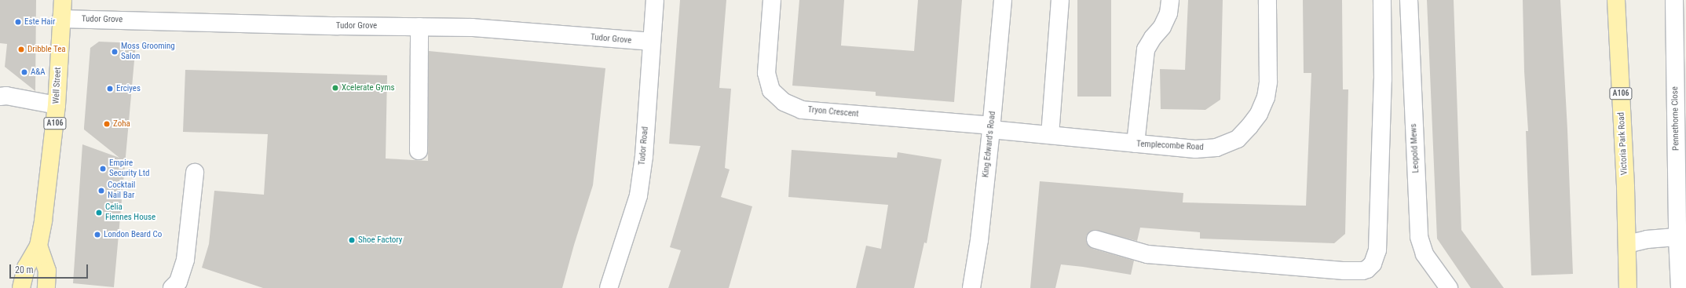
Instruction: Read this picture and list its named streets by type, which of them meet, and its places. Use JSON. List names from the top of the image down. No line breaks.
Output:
{"streets":{"main road":["Well Street","A106","Victoria Park Road"],"street":["Tudor Grove","Tryon Crescent","Pennethorne Close","King Edward's Road","Tudor Road","Templecombe Road","Leopold Mews"]},"crossings":[["Tudor Grove","Well Street"],["Tudor Grove","Tudor Road"],["Well Street","A106"],["Tryon Crescent","King Edward's Road"],["Tryon Crescent","Templecombe Road"],["King Edward's Road","Templecombe Road"]],"places":["Este Hair","Dribble Tea","Moss Grooming Salon","A&A","Xcelerate Gyms","Erciyes","Zoha","Empire Security Ltd","Cocktail Nail Bar","Celia Fiennes House","London Beard Co","Shoe Factory"],"scale_bar":"20 m"}
